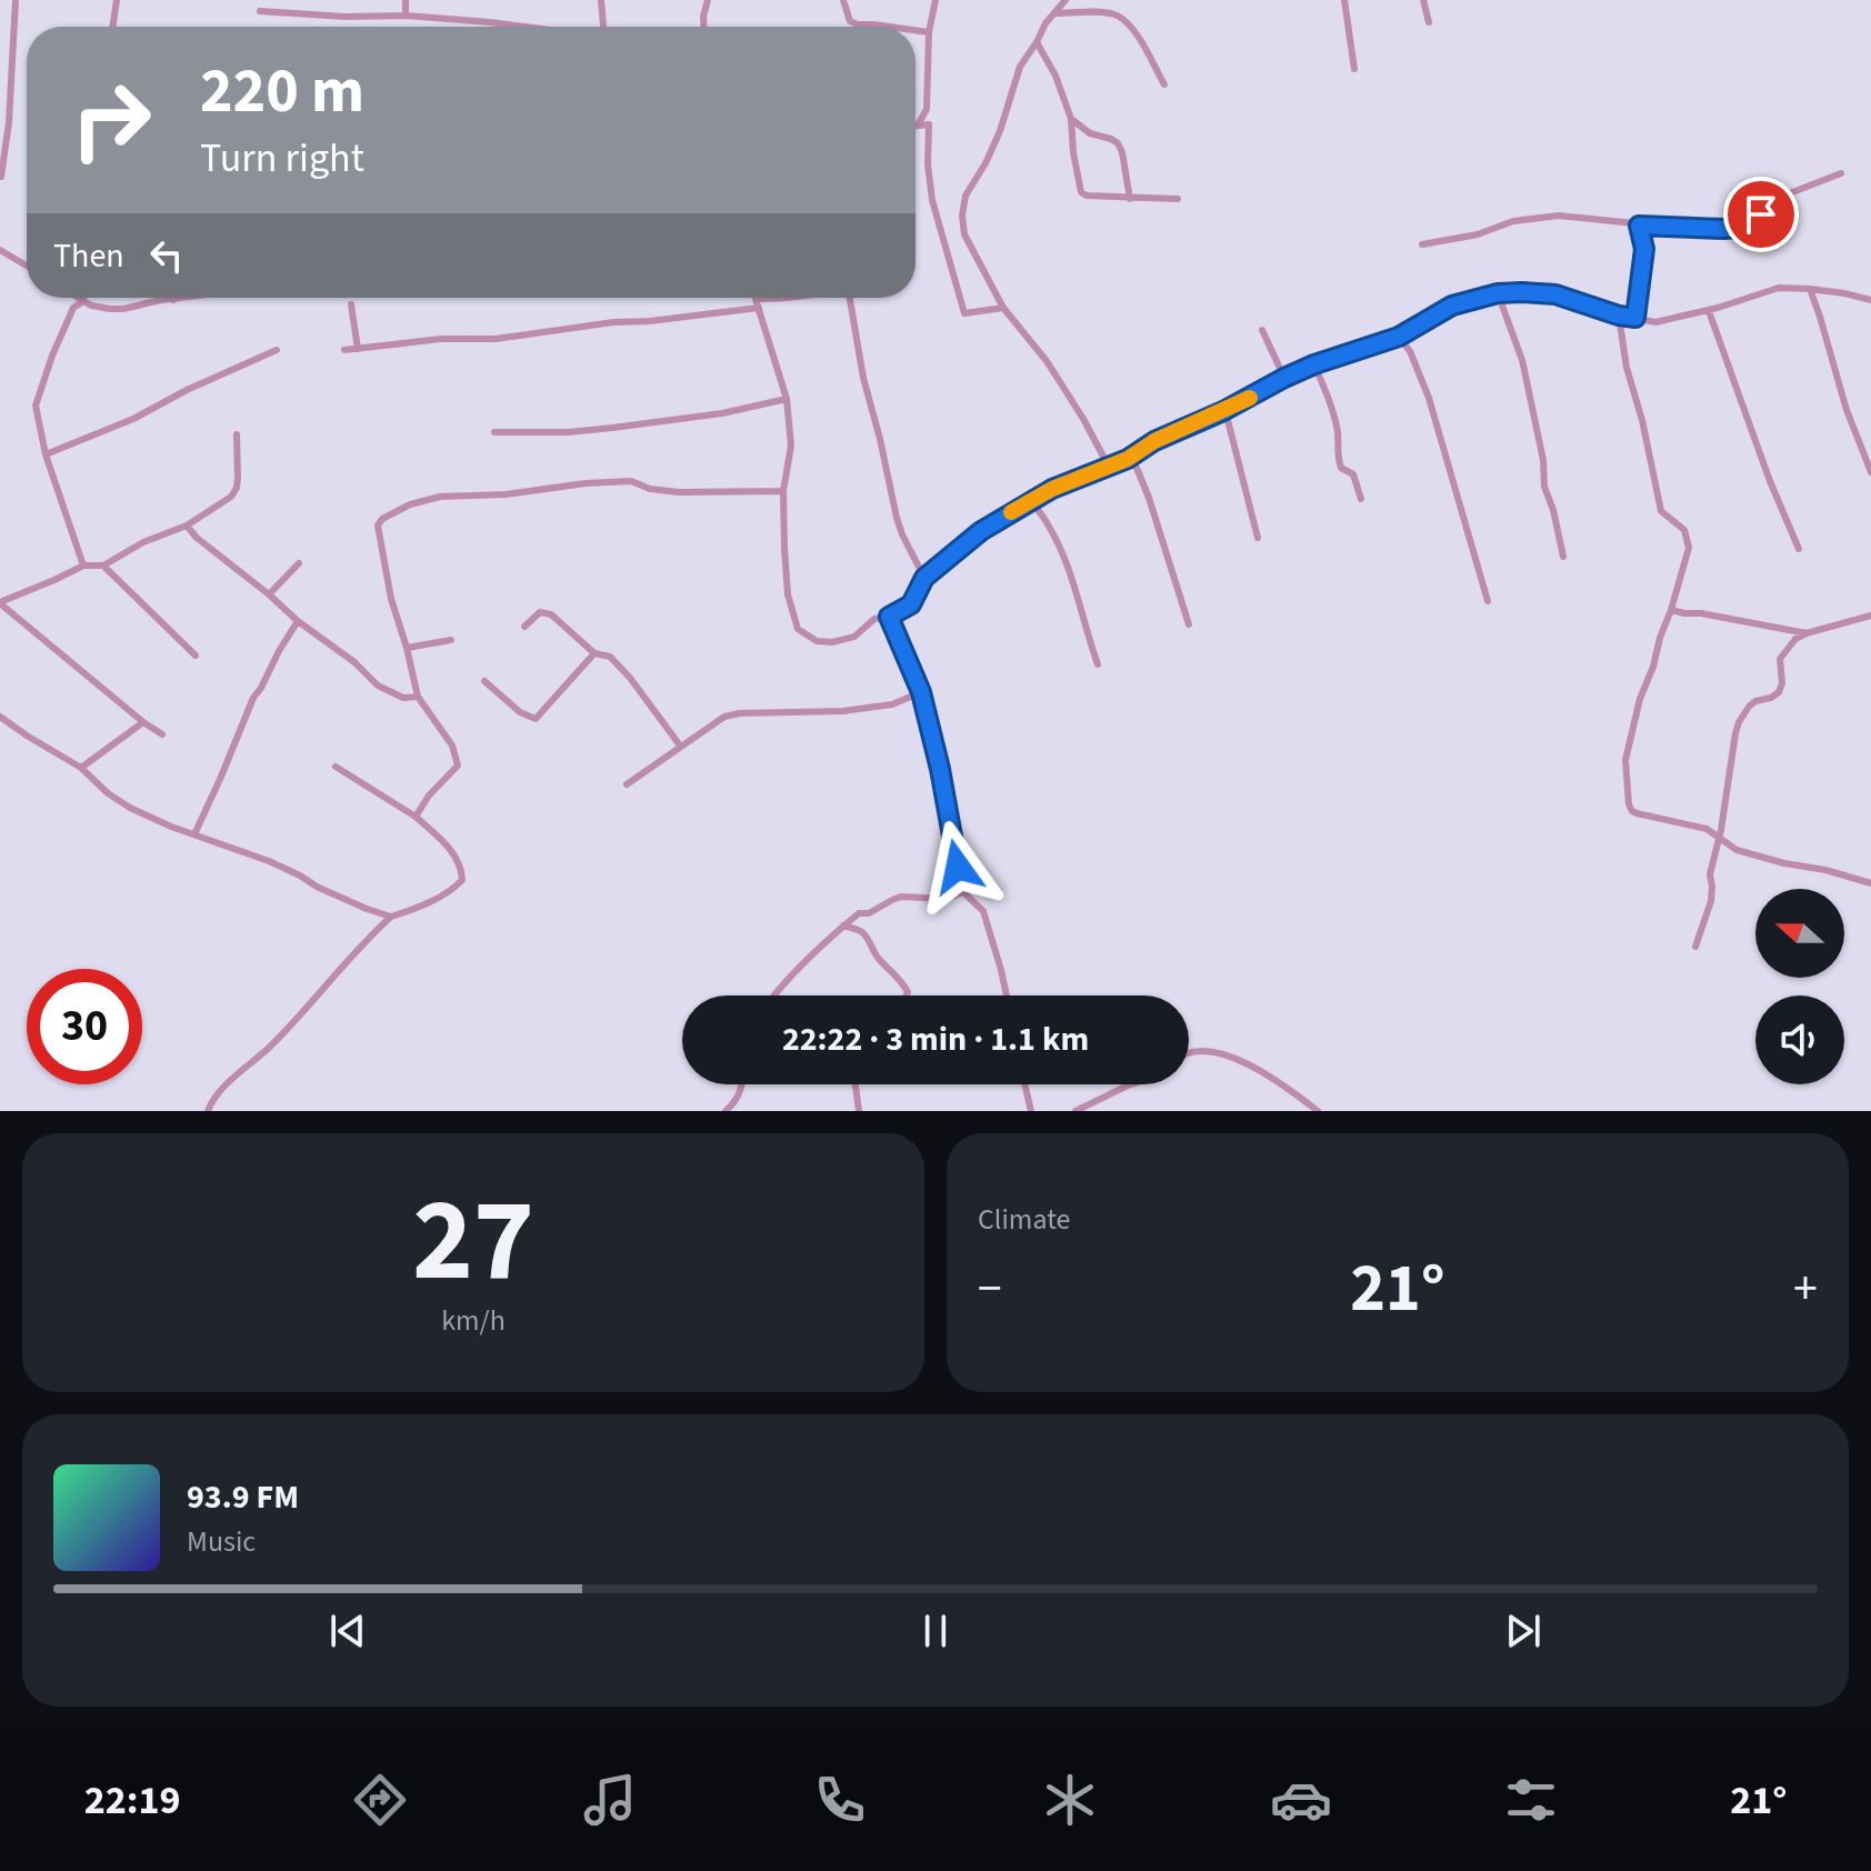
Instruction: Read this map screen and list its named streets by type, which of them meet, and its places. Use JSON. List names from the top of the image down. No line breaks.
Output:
{"north":"left","page":{"turn":["220 m","Turn right"],"then":"Then","limit":"30","trip":"22:22 · 3 min · 1.1 km","tile":[["27","km/h"],"Climate"],"heat":["−","21°","+"],"song":["93.9 FM","Music"],"tabs":["22:19","21°"]}}
